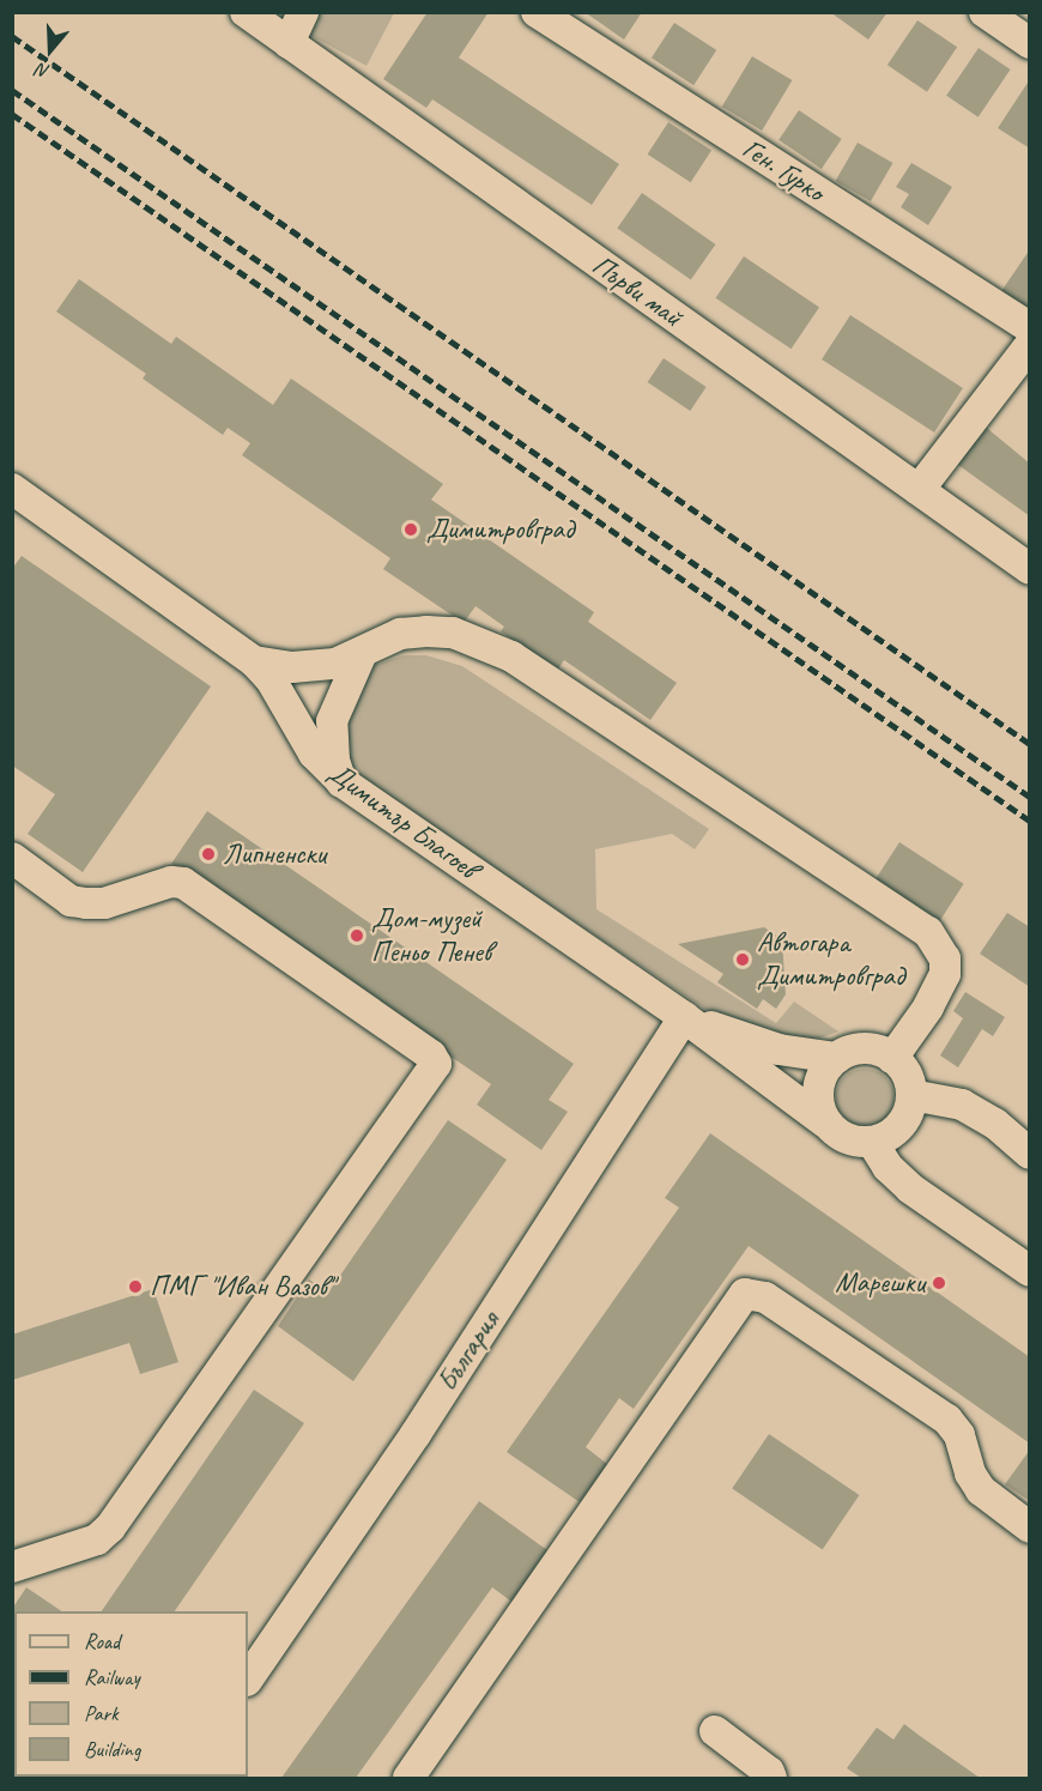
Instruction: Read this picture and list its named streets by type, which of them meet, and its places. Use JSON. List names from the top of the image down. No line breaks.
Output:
{"streets":{"street":["Ген. Гурко","Първи май","Димитър Благоев","България"]},"crossings":[["Димитър Благоев","България"]],"places":["Димитровград","Липненски","Дом-музей Пеньо Пенев","Автогара Димитровград","Марешки","ПМГ \"Иван Вазов\""],"legend":["Road","Railway","Park","Building"],"north":"bottom"}
